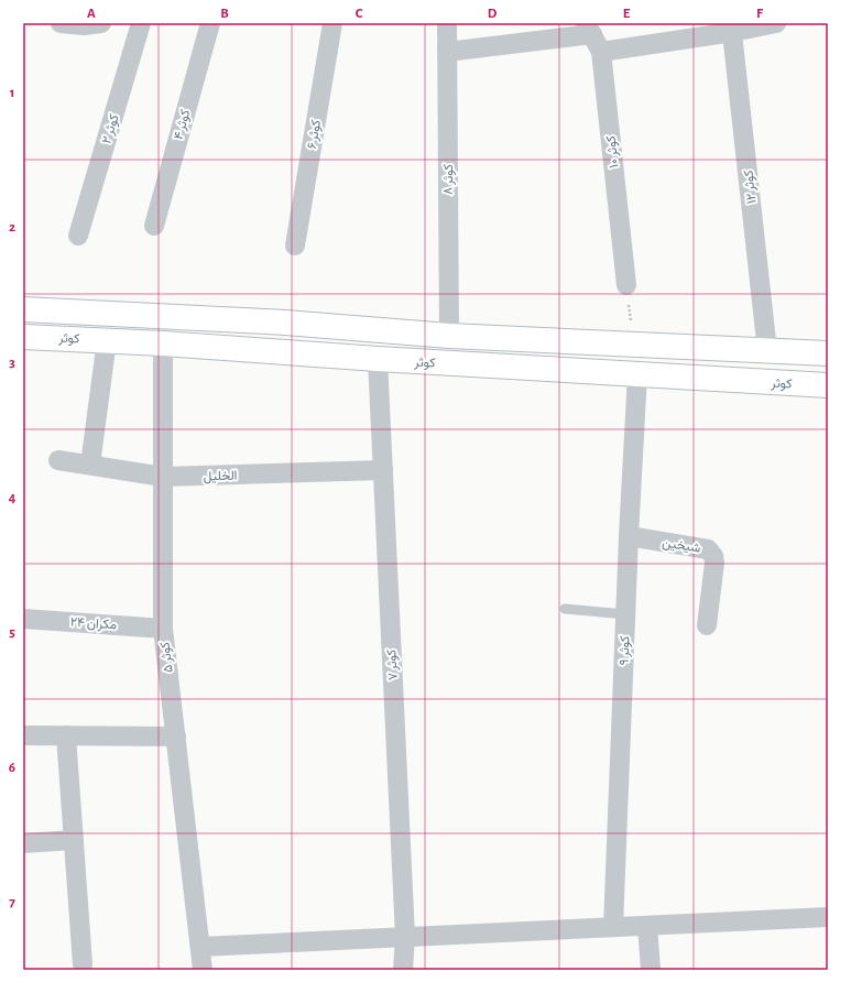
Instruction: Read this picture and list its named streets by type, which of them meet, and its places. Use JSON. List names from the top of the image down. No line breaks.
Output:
{"streets":{"main road":["کوثر"],"street":["کوثر ۴","کوثر ۲","کوثر ۶","کوثر ۱۰","کوثر ۸","کوثر ۱۲","الخلیل","شیخین","مکران ۲۴","کوثر ۹","کوثر ۵","کوثر ۷"]},"crossings":[["کوثر ۸","کوثر"],["کوثر ۱۲","کوثر"],["کوثر","کوثر ۹"],["کوثر","کوثر ۵"],["کوثر","کوثر ۷"],["الخلیل","کوثر ۵"],["الخلیل","کوثر ۷"],["شیخین","کوثر ۹"],["مکران ۲۴","کوثر ۵"]],"grid":{"columns":["A","B","C","D","E","F"],"rows":["1","2","3","4","5","6","7"]}}
